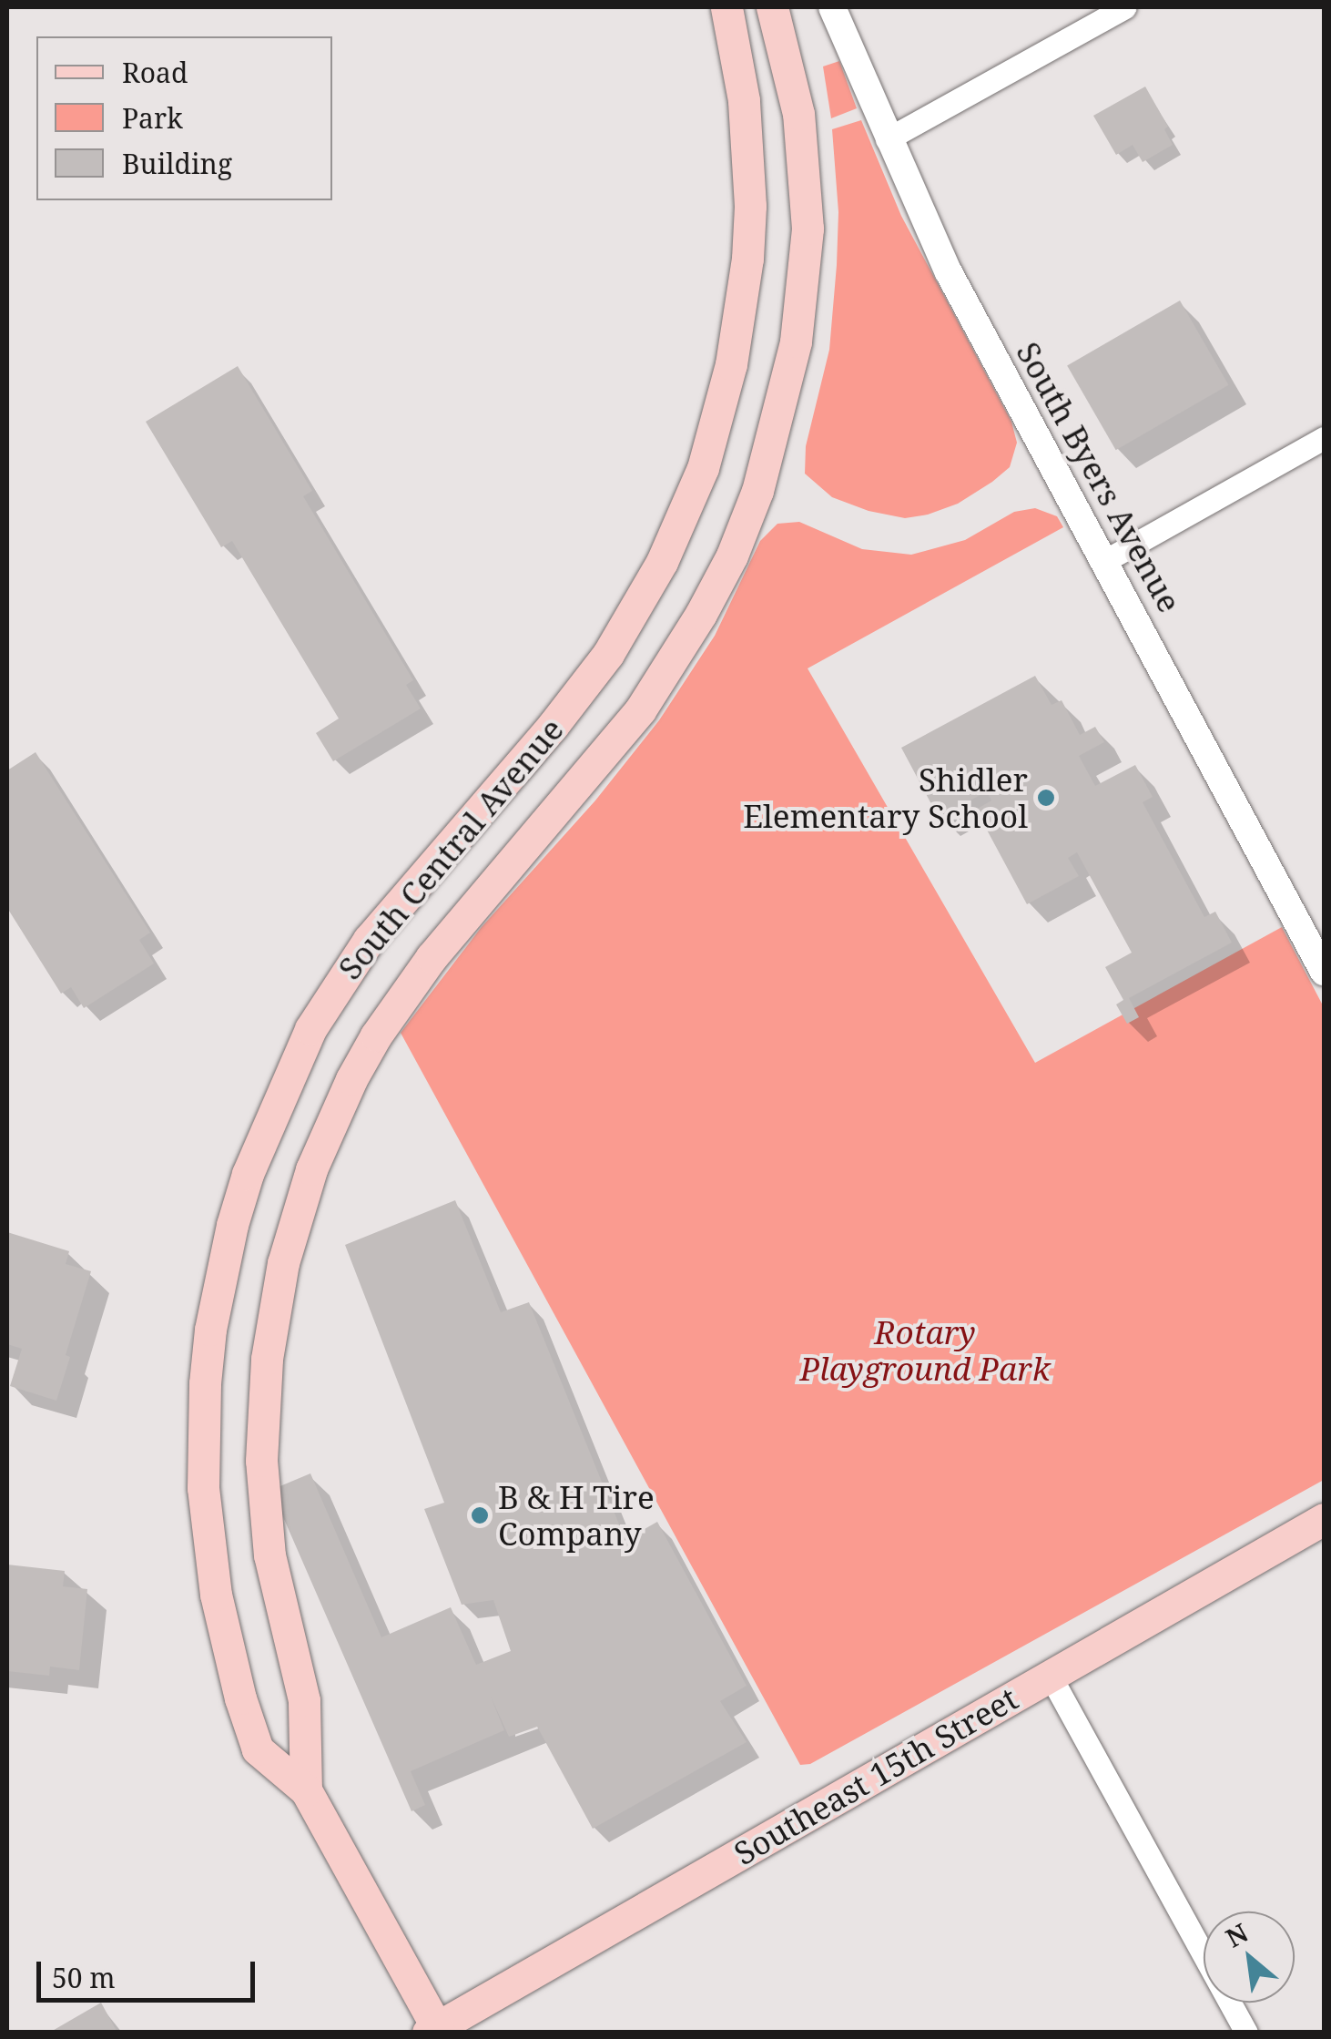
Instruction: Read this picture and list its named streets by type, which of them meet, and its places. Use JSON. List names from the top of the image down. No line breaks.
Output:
{"streets":{"main road":["South Central Avenue","Southeast 15th Street"],"street":["South Byers Avenue"]},"crossings":[["South Central Avenue","Southeast 15th Street"]],"parks":["Rotary Playground Park"],"places":["Shidler Elementary School","B & H Tire Company"],"legend":["Road","Park","Building"],"scale_bar":"50 m","north":"top left"}
